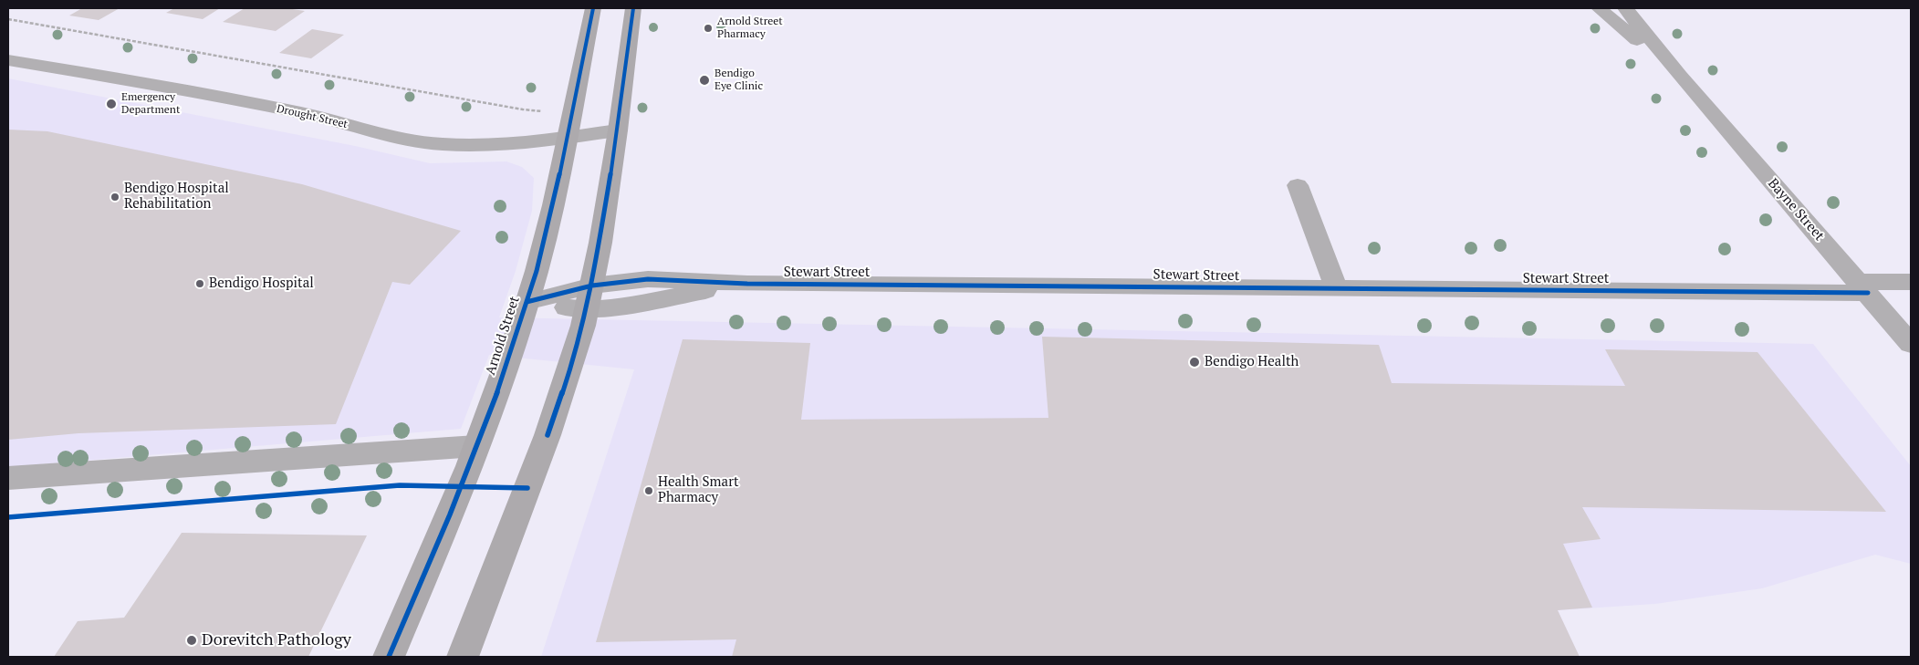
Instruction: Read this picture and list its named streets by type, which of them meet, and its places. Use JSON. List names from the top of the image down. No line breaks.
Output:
{"streets":{"main road":["Arnold Street"],"street":["Drought Street","Bayne Street","Stewart Street"]},"crossings":[["Drought Street","Arnold Street"],["Bayne Street","Stewart Street"],["Stewart Street","Arnold Street"]],"places":["Arnold Street Pharmacy","Bendigo Eye Clinic","Emergency Department","Bendigo Hospital Rehabilitation","Bendigo Hospital","Bendigo Health","Health Smart Pharmacy","Dorevitch Pathology"]}
